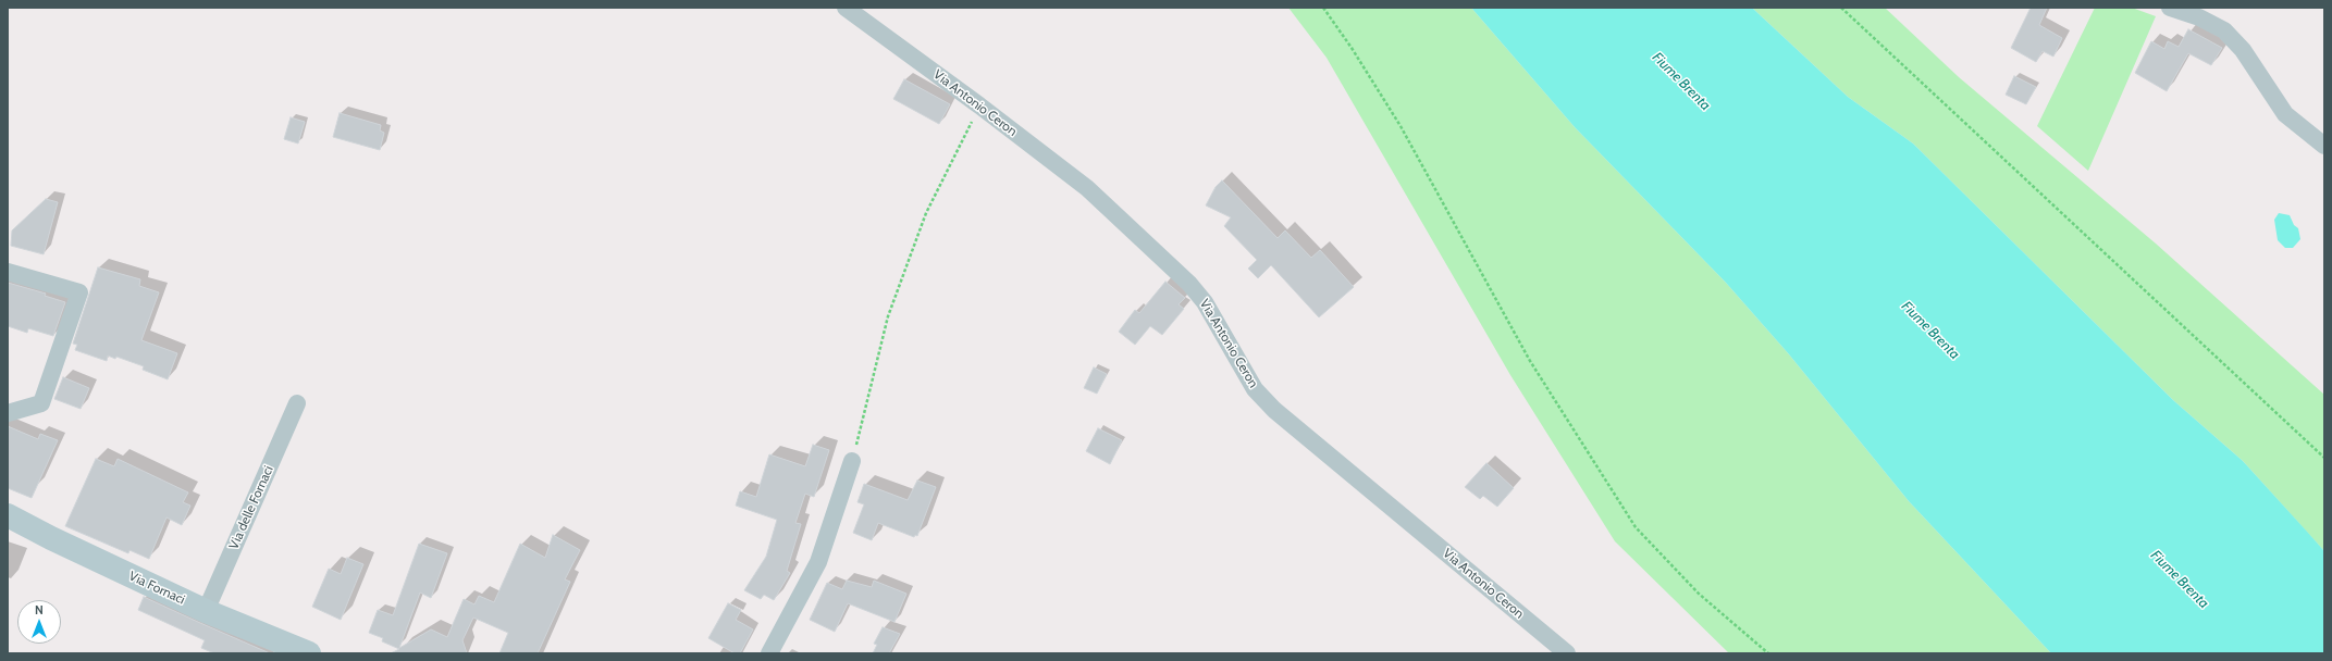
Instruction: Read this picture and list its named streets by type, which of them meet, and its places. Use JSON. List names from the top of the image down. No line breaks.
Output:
{"streets":{"street":["Via Antonio Ceron","Via delle Fornaci","Via Fornaci"]},"crossings":[["Via delle Fornaci","Via Fornaci"]],"water":["Fiume Brenta"],"north":"top"}
